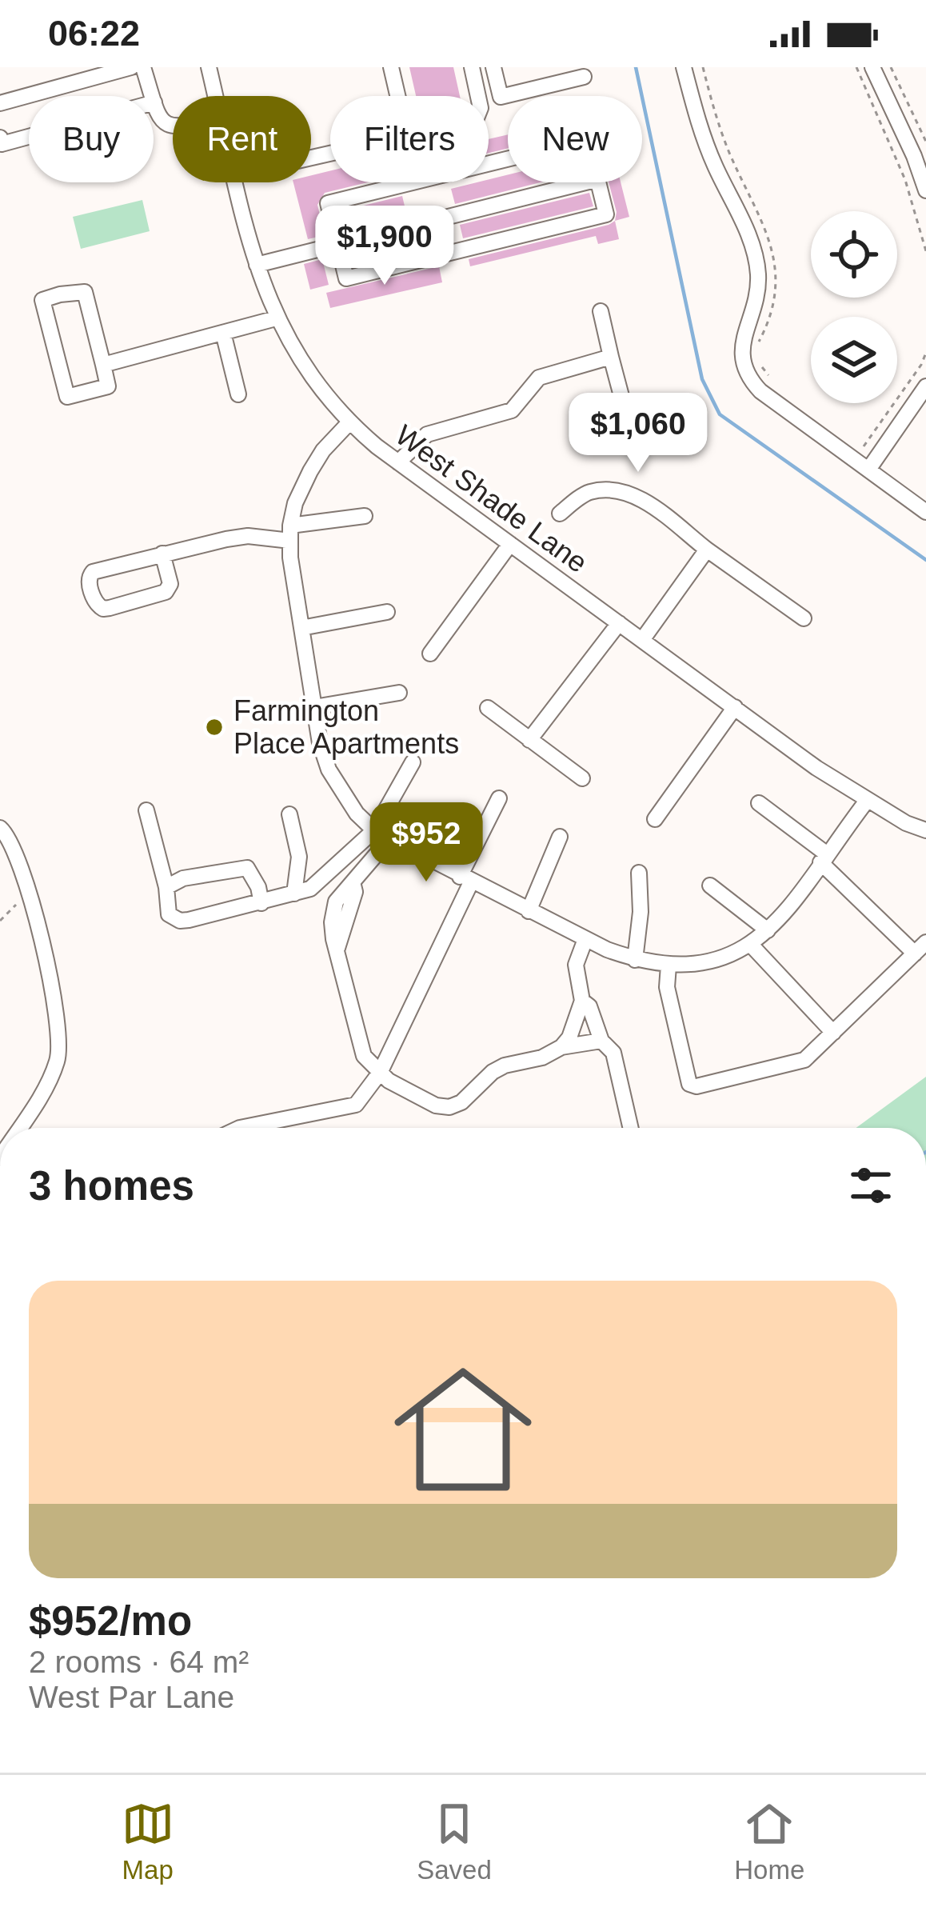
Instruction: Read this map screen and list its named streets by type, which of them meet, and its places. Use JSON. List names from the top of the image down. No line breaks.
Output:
{"streets":{"street":["West Shade Lane"]},"places":["Farmington Place Apartments"],"page":{"status":"06:22","chip":["Buy","Rent","Filters","New"],"price":["$1,900","$1,060","$952"],"heading":"3 homes","list":[{"name":"$952/mo","note":"2 rooms · 64 m² · West Par Lane"}],"tabs":["Map","Saved","Home"]}}
